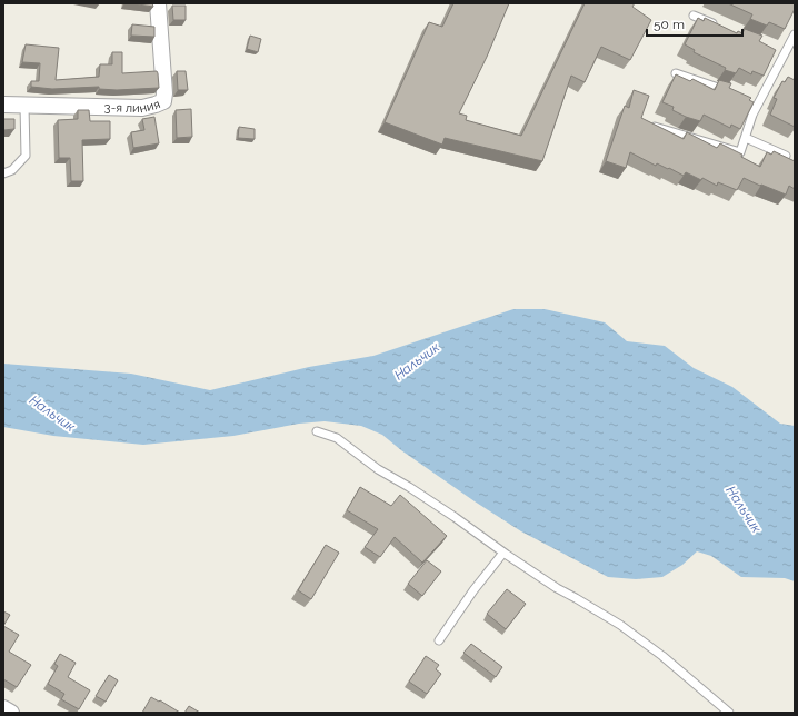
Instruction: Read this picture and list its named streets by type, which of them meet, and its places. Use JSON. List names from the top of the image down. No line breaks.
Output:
{"streets":{"street":["3-я линия"]},"water":["Нальчик"],"scale_bar":"50 m"}
